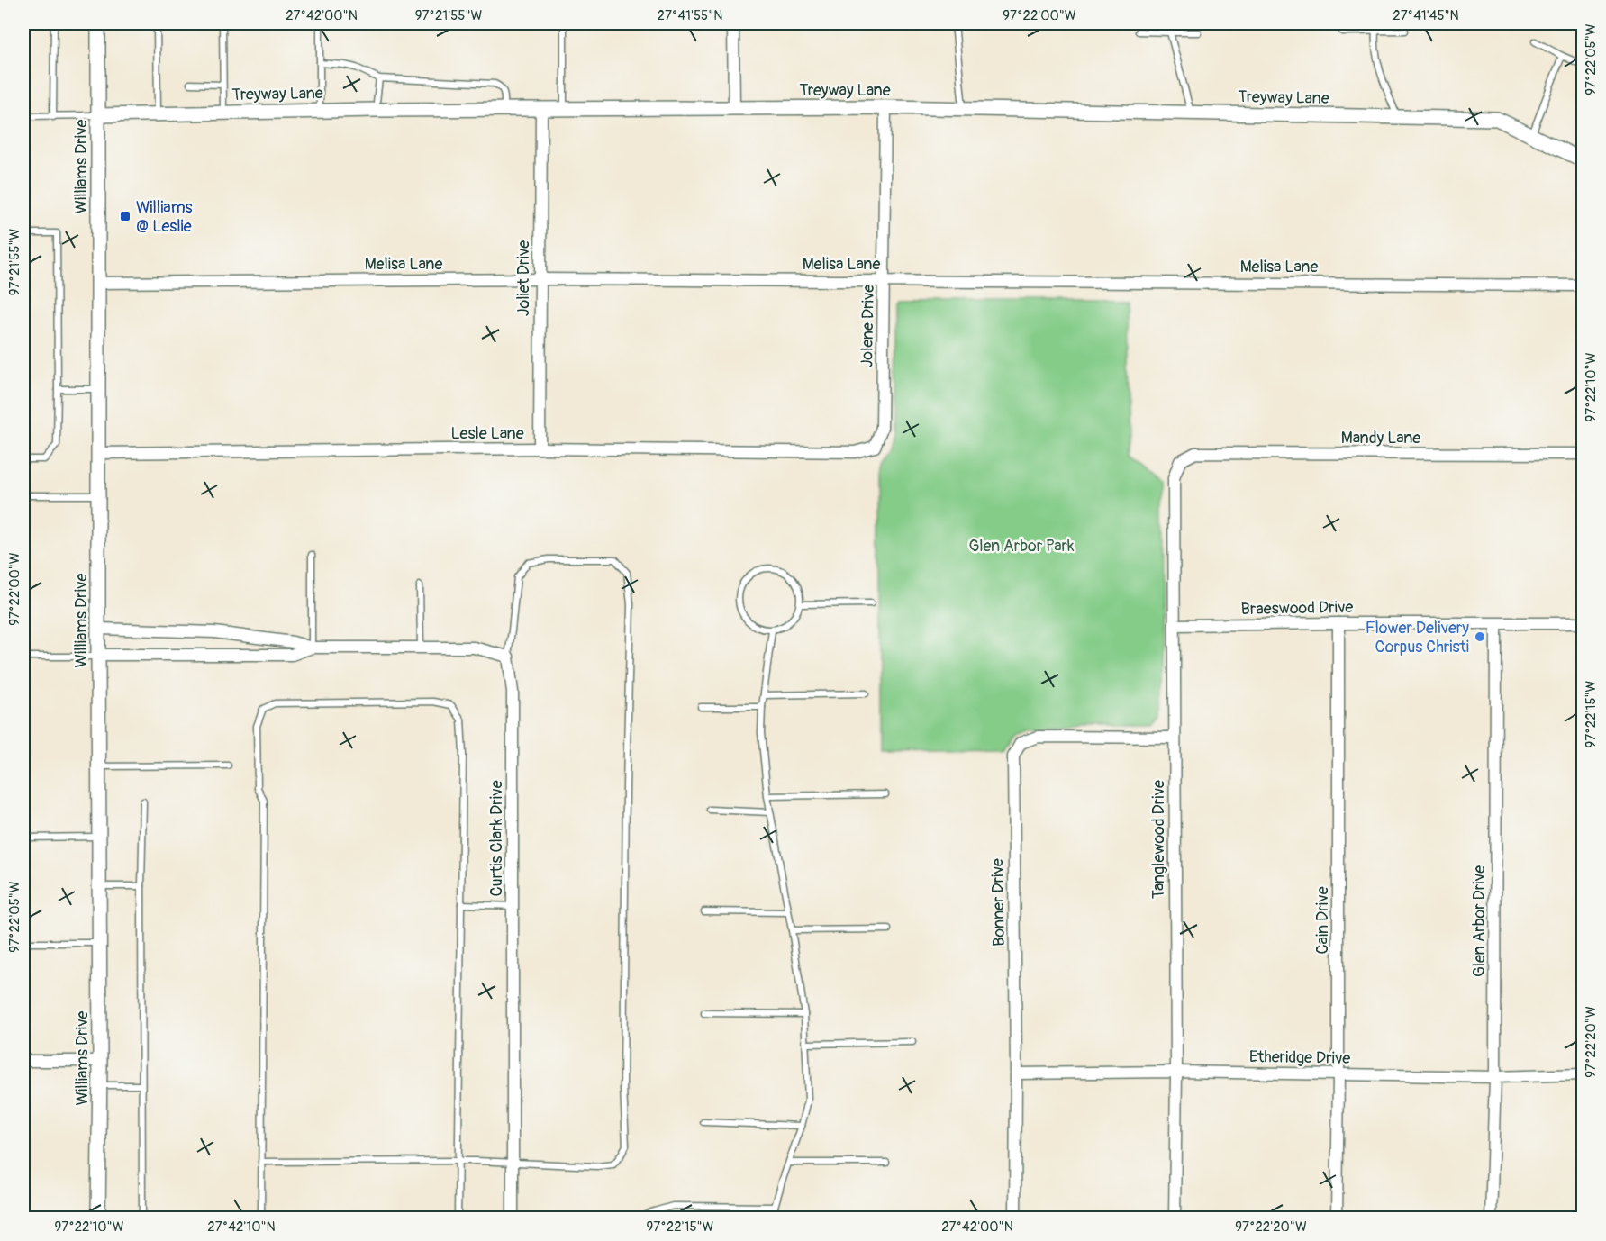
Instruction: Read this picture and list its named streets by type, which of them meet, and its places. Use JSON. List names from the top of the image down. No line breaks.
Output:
{"streets":{"street":["Treyway Lane","Williams Drive","Melisa Lane","Joliet Drive","Jolene Drive","Lesle Lane","Mandy Lane","Braeswood Drive","Curtis Clark Drive","Tanglewood Drive","Bonner Drive","Cain Drive","Glen Arbor Drive","Etheridge Drive"]},"crossings":[["Treyway Lane","Williams Drive"],["Treyway Lane","Joliet Drive"],["Treyway Lane","Jolene Drive"],["Williams Drive","Melisa Lane"],["Williams Drive","Lesle Lane"],["Melisa Lane","Joliet Drive"],["Melisa Lane","Jolene Drive"],["Joliet Drive","Lesle Lane"],["Jolene Drive","Lesle Lane"],["Mandy Lane","Tanglewood Drive"],["Braeswood Drive","Tanglewood Drive"],["Braeswood Drive","Cain Drive"],["Braeswood Drive","Glen Arbor Drive"],["Tanglewood Drive","Bonner Drive"],["Tanglewood Drive","Etheridge Drive"],["Bonner Drive","Etheridge Drive"],["Cain Drive","Etheridge Drive"],["Glen Arbor Drive","Etheridge Drive"]],"parks":["Glen Arbor Park"],"places":{"transit":["Williams @ Leslie"],"other":["Flower Delivery Corpus Christi"]},"coordinates":["27°42'00\"N","97°21'55\"W","27°41'55\"N","97°22'00\"W","27°41'45\"N","97°22'05\"W","97°22'10\"W","97°22'15\"W","97°22'20\"W","27°42'10\"N"]}
